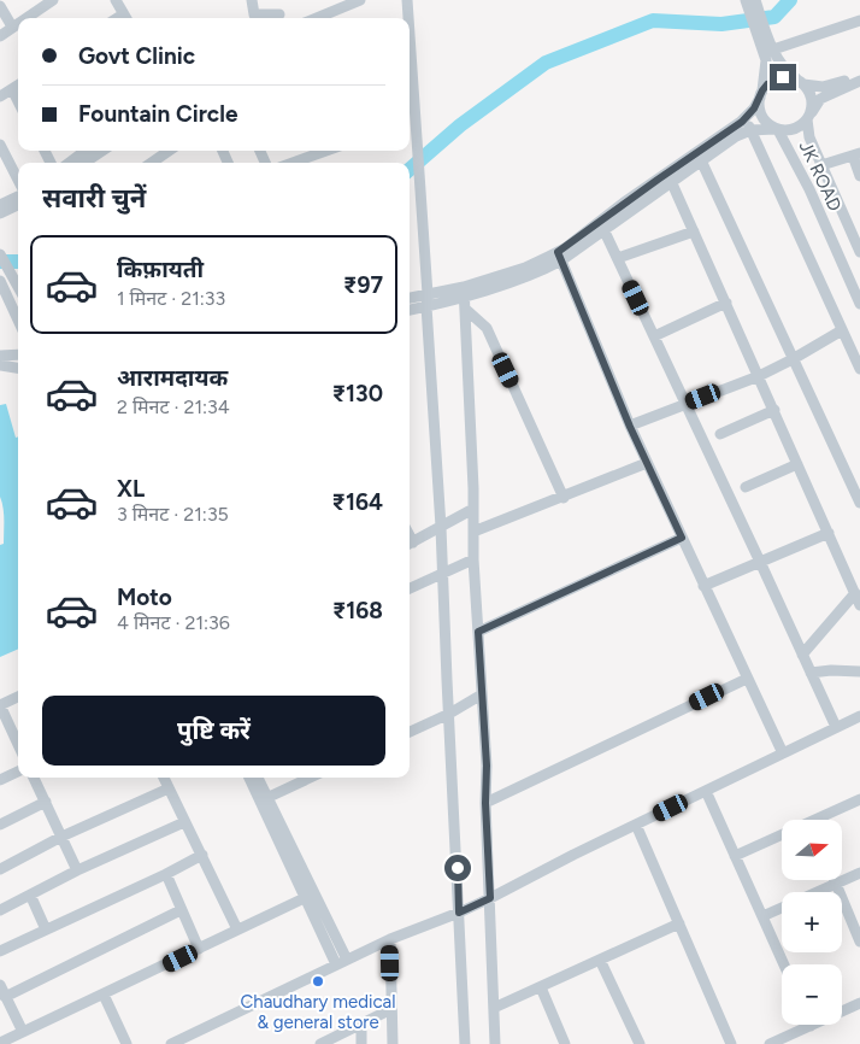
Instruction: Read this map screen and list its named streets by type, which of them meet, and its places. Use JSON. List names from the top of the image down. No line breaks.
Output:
{"streets":{"street":["JK ROAD"]},"places":["Chaudhary medical & general store"],"north":"right","page":{"banner":["Govt Clinic","Fountain Circle"],"heading":"सवारी चुनें","list":[{"name":"किफ़ायती","note":"1 मिनट · 21:33","value":"₹97"},{"name":"आरामदायक","note":"2 मिनट · 21:34","value":"₹130"},{"name":"XL","note":"3 मिनट · 21:35","value":"₹164"},{"name":"Moto","note":"4 मिनट · 21:36","value":"₹168"}],"buttons":"पुष्टि करें","map_buttons":["+","−"]}}
